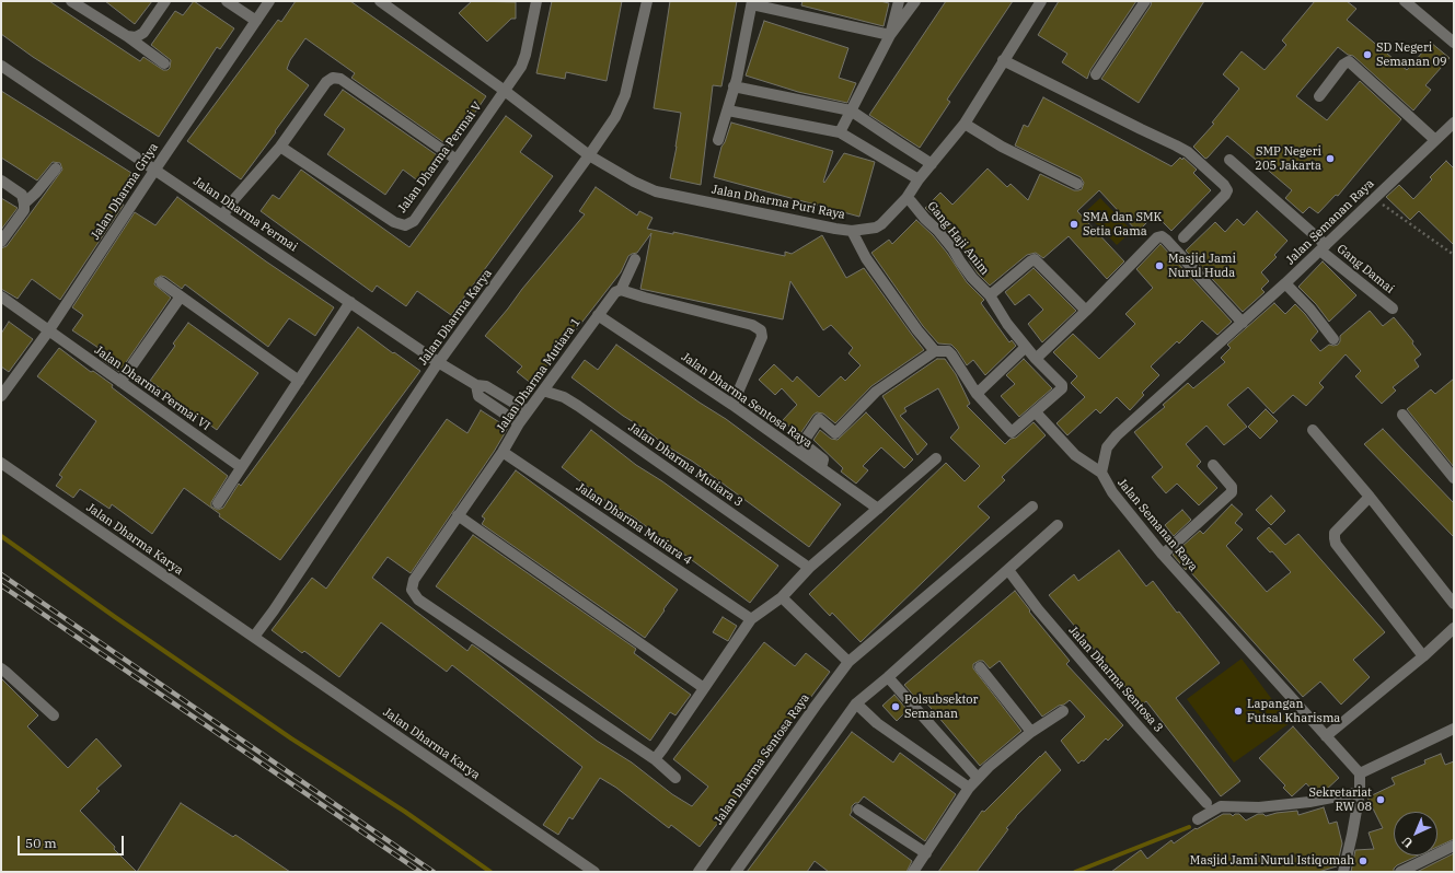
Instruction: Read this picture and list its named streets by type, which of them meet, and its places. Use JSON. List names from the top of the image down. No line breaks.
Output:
{"streets":{"street":["Jalan Dharma Permai V","Jalan Dharma Griya","Jalan Dharma Puri Raya","Jalan Dharma Permai","Jalan Semanan Raya","Gang Haji Anim","Gang Damai","Jalan Dharma Karya","Jalan Dharma Mutiara 1","Jalan Dharma Permai VI","Jalan Dharma Sentosa Raya","Jalan Dharma Mutiara 3","Jalan Dharma Mutiara 4","Jalan Dharma Sentosa 3"]},"crossings":[["Jalan Dharma Permai V","Jalan Dharma Puri Raya"],["Jalan Dharma Griya","Jalan Dharma Permai"],["Jalan Dharma Griya","Jalan Dharma Permai VI"],["Jalan Dharma Puri Raya","Gang Haji Anim"],["Jalan Dharma Puri Raya","Jalan Dharma Karya"],["Jalan Dharma Permai","Jalan Dharma Karya"],["Jalan Dharma Permai","Jalan Dharma Mutiara 1"],["Jalan Semanan Raya","Gang Damai"],["Jalan Dharma Mutiara 1","Jalan Dharma Sentosa Raya"],["Jalan Dharma Mutiara 1","Jalan Dharma Mutiara 3"],["Jalan Dharma Mutiara 1","Jalan Dharma Mutiara 4"]],"places":["SD Negeri Semanan 09","SMP Negeri 205 Jakarta","SMA dan SMK Setia Gama","Masjid Jami Nurul Huda","Polsubsektor Semanan","Lapangan Futsal Kharisma","Sekretariat RW 08","Masjid Jami Nurul Istiqomah"],"scale_bar":"50 m","north":"bottom left"}
